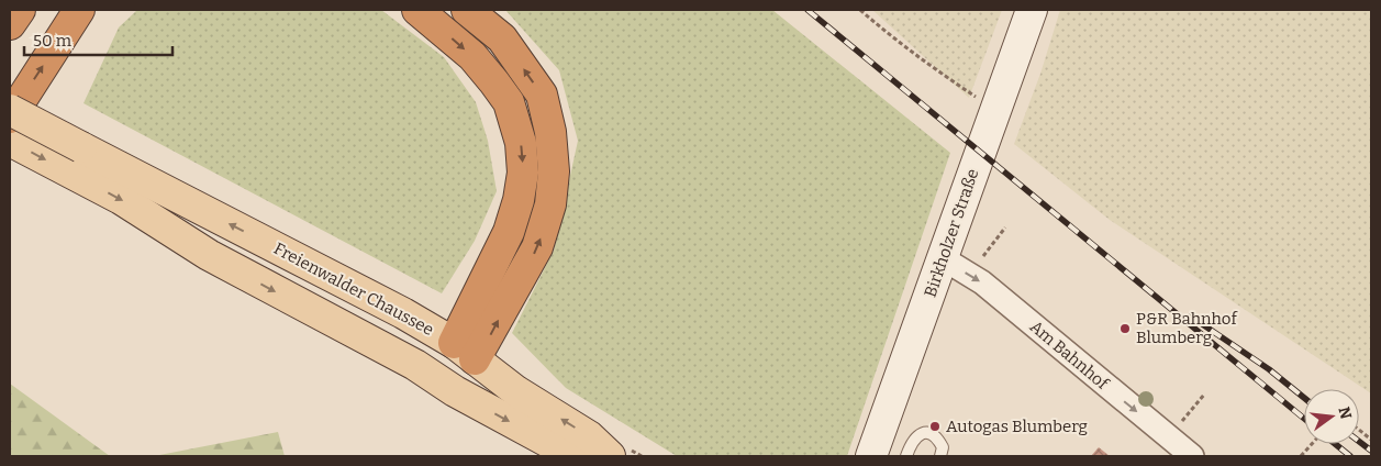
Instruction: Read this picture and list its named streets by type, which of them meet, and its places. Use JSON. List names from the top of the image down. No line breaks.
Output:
{"streets":{"main road":["Birkholzer Straße","Freienwalder Chaussee"],"street":["Am Bahnhof"]},"crossings":[["Birkholzer Straße","Am Bahnhof"]],"one_way":["Am Bahnhof"],"places":["P&R Bahnhof Blumberg","Autogas Blumberg"],"scale_bar":"50 m","north":"right"}
